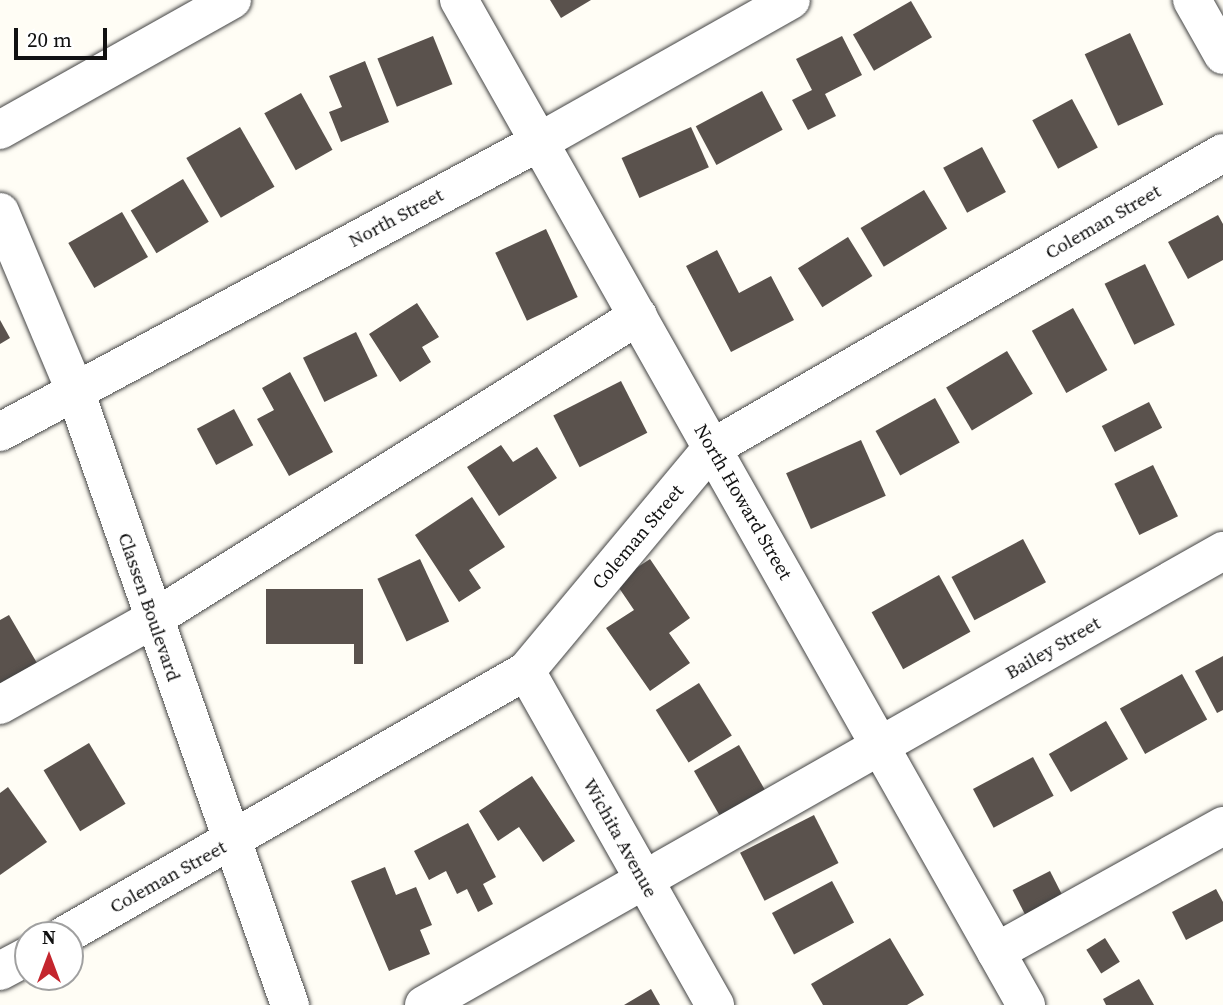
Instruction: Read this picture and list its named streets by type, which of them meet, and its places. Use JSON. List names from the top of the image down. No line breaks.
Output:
{"streets":{"street":["North Street","Coleman Street","North Howard Street","Classen Boulevard","Bailey Street","Wichita Avenue"]},"crossings":[["North Street","North Howard Street"],["North Street","Classen Boulevard"],["Coleman Street","North Howard Street"],["Coleman Street","Classen Boulevard"],["Coleman Street","Wichita Avenue"],["North Howard Street","Bailey Street"],["Bailey Street","Wichita Avenue"]],"scale_bar":"20 m","north":"top"}
